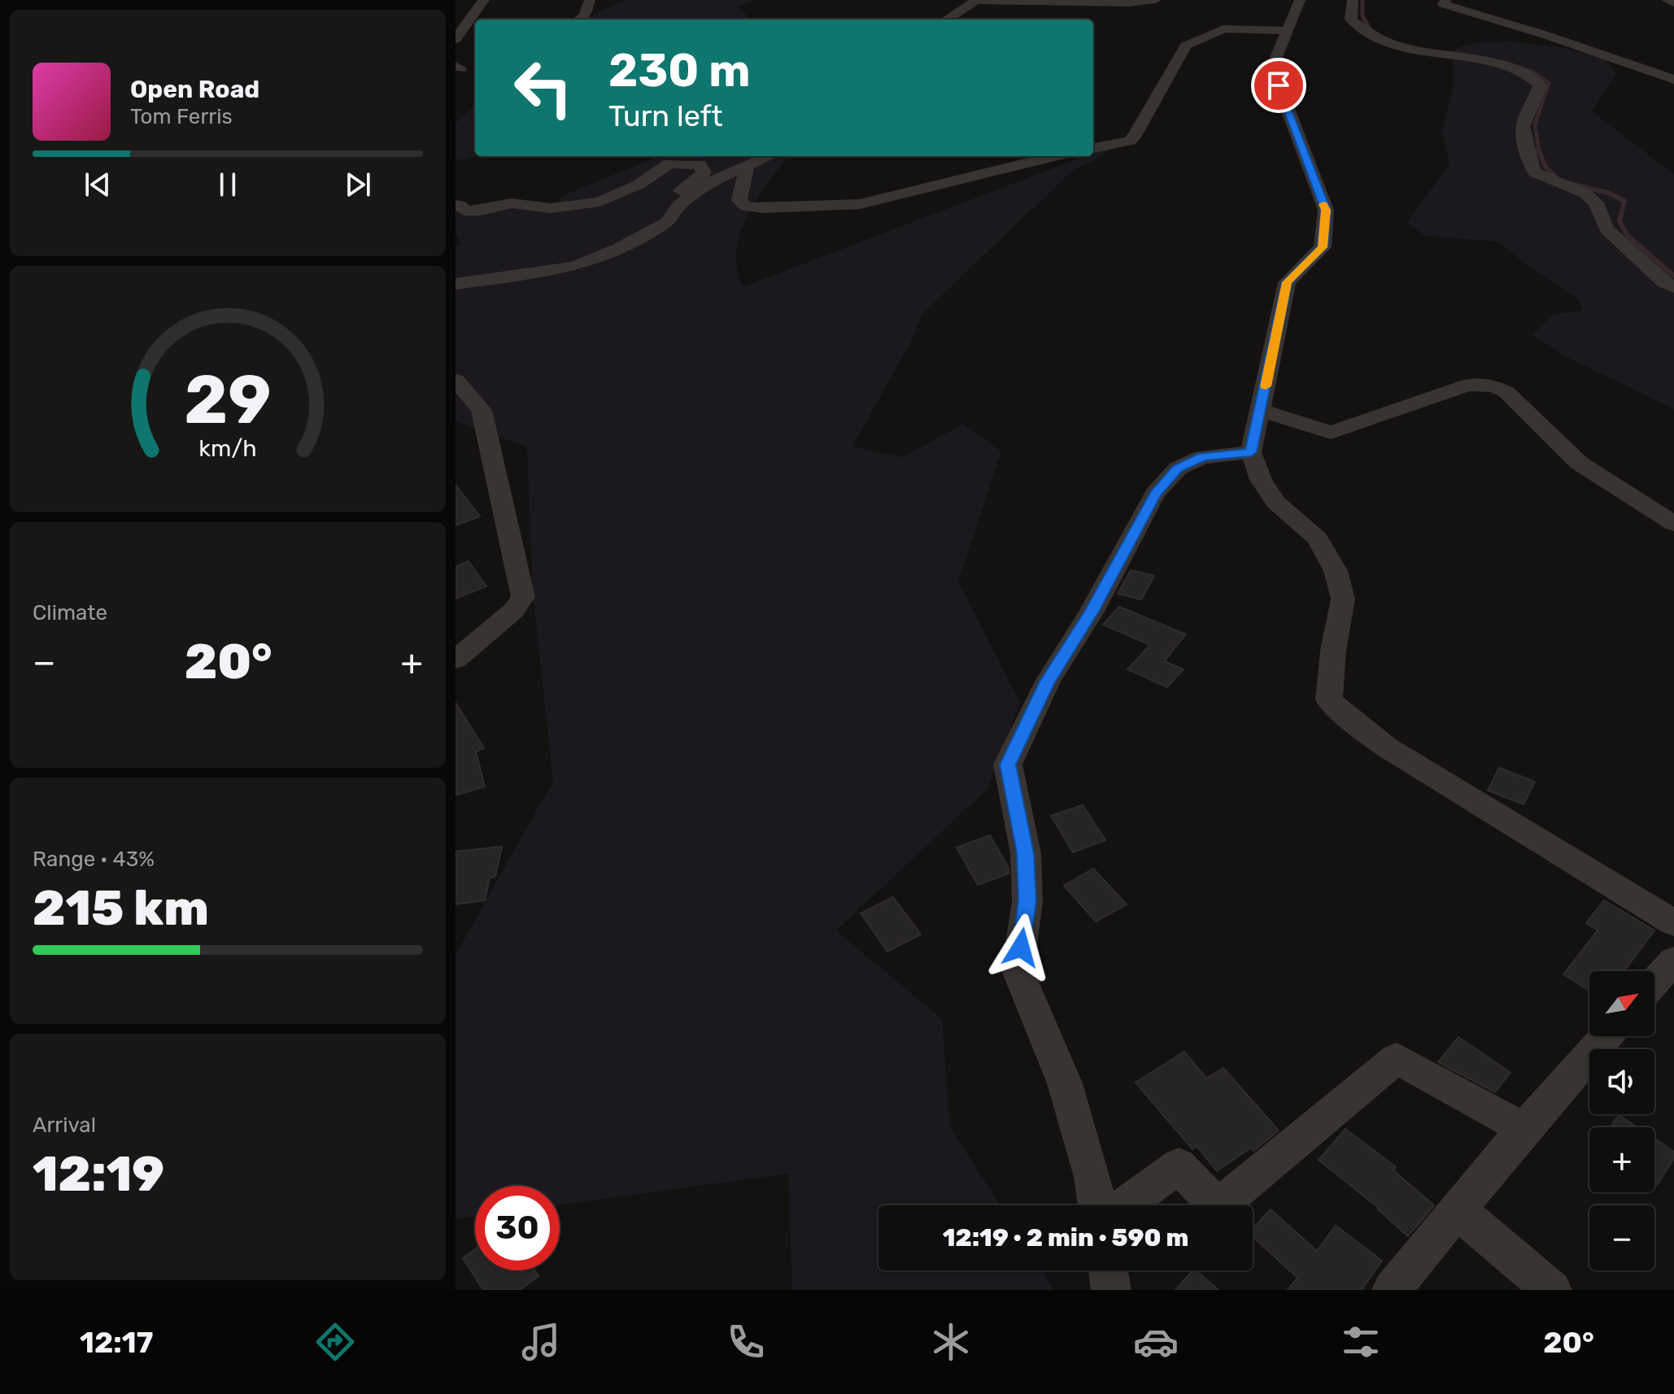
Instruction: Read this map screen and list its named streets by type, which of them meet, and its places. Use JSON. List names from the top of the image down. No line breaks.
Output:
{"north":"top right","page":{"turn":["230 m","Turn left"],"song":["Open Road","Tom Ferris"],"tile":["Climate",["Range · 43%","215 km"],["Arrival","12:19"]],"heat":["−","20°","+"],"map_buttons":["+","−"],"limit":"30","trip":"12:19 · 2 min · 590 m","tabs":["12:17","20°"],"gauge":["29","km/h"]}}
